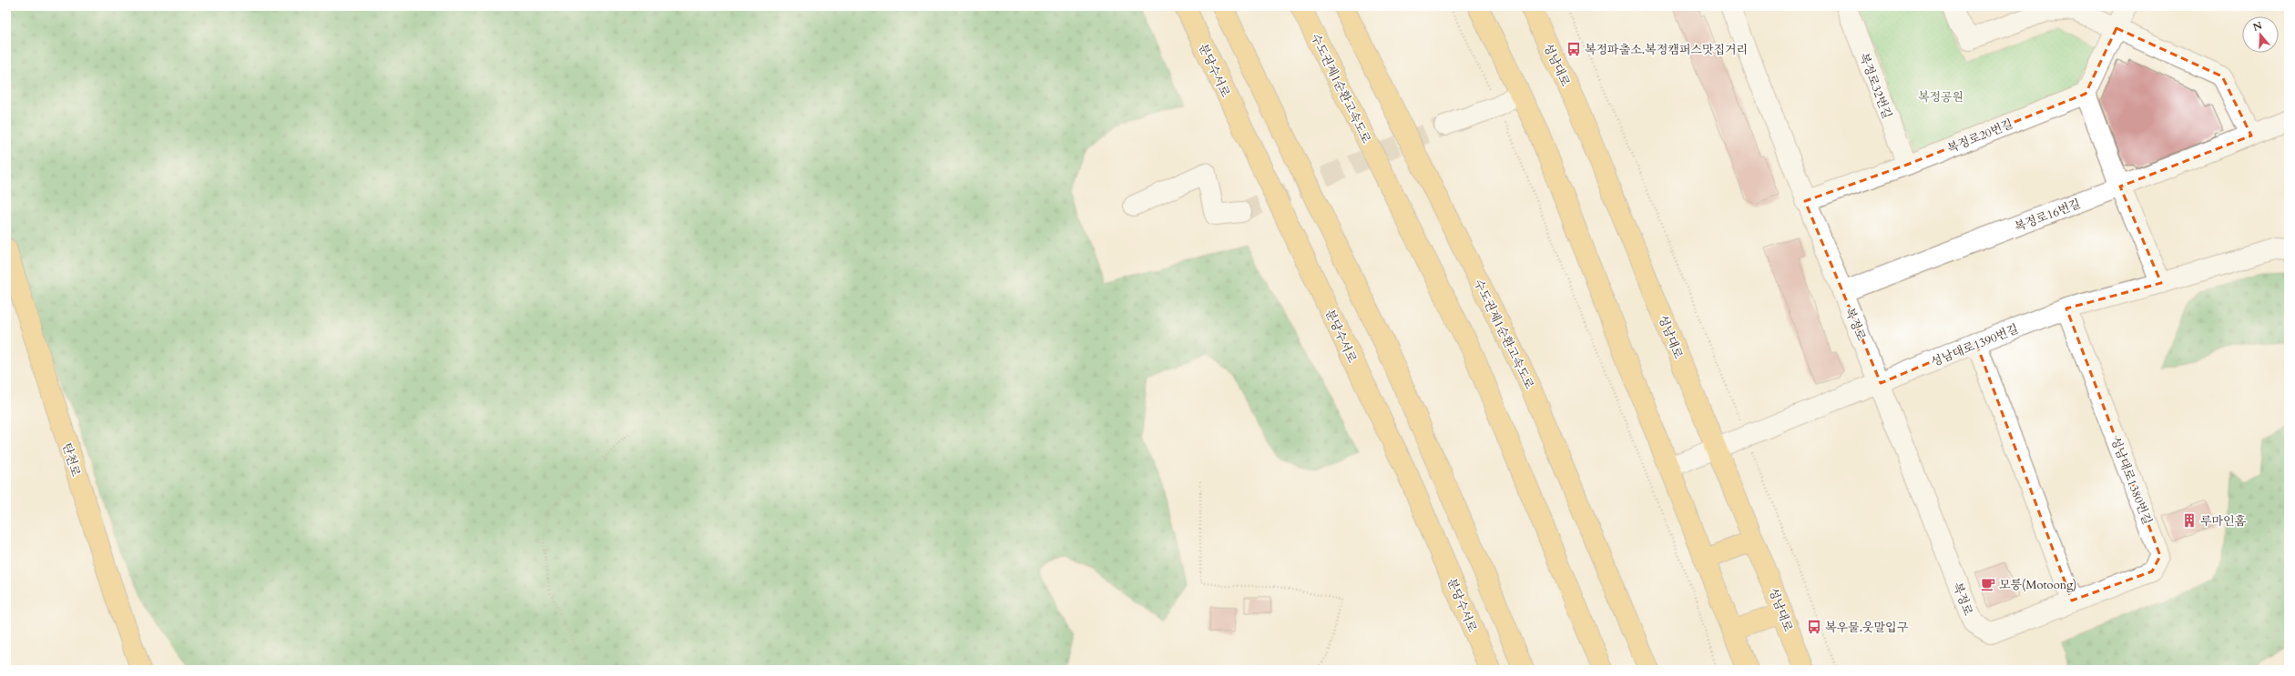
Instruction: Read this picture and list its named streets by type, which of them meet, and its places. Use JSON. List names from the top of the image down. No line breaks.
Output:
{"streets":{"main road":["성남대로","분당수서로","수도권제1순환고속도로","탄천로"],"street":["복정로32번길","복정로20번길","복정로16번길","복정로","성남대로1390번길","성남대로1380번길"]},"crossings":[["성남대로","성남대로1390번길"],["복정로32번길","복정로20번길"],["복정로20번길","복정로"],["복정로16번길","복정로"],["복정로","성남대로1390번길"],["복정로","성남대로1380번길"],["성남대로1390번길","성남대로1380번길"]],"parks":["복정공원"],"places":{"bus stop":["복정파출소.복정캠퍼스맛집거리","복우물.웃말입구"],"building":["루마인홈"],"cafe":["모퉁(Motoong)"]},"north":"top"}
